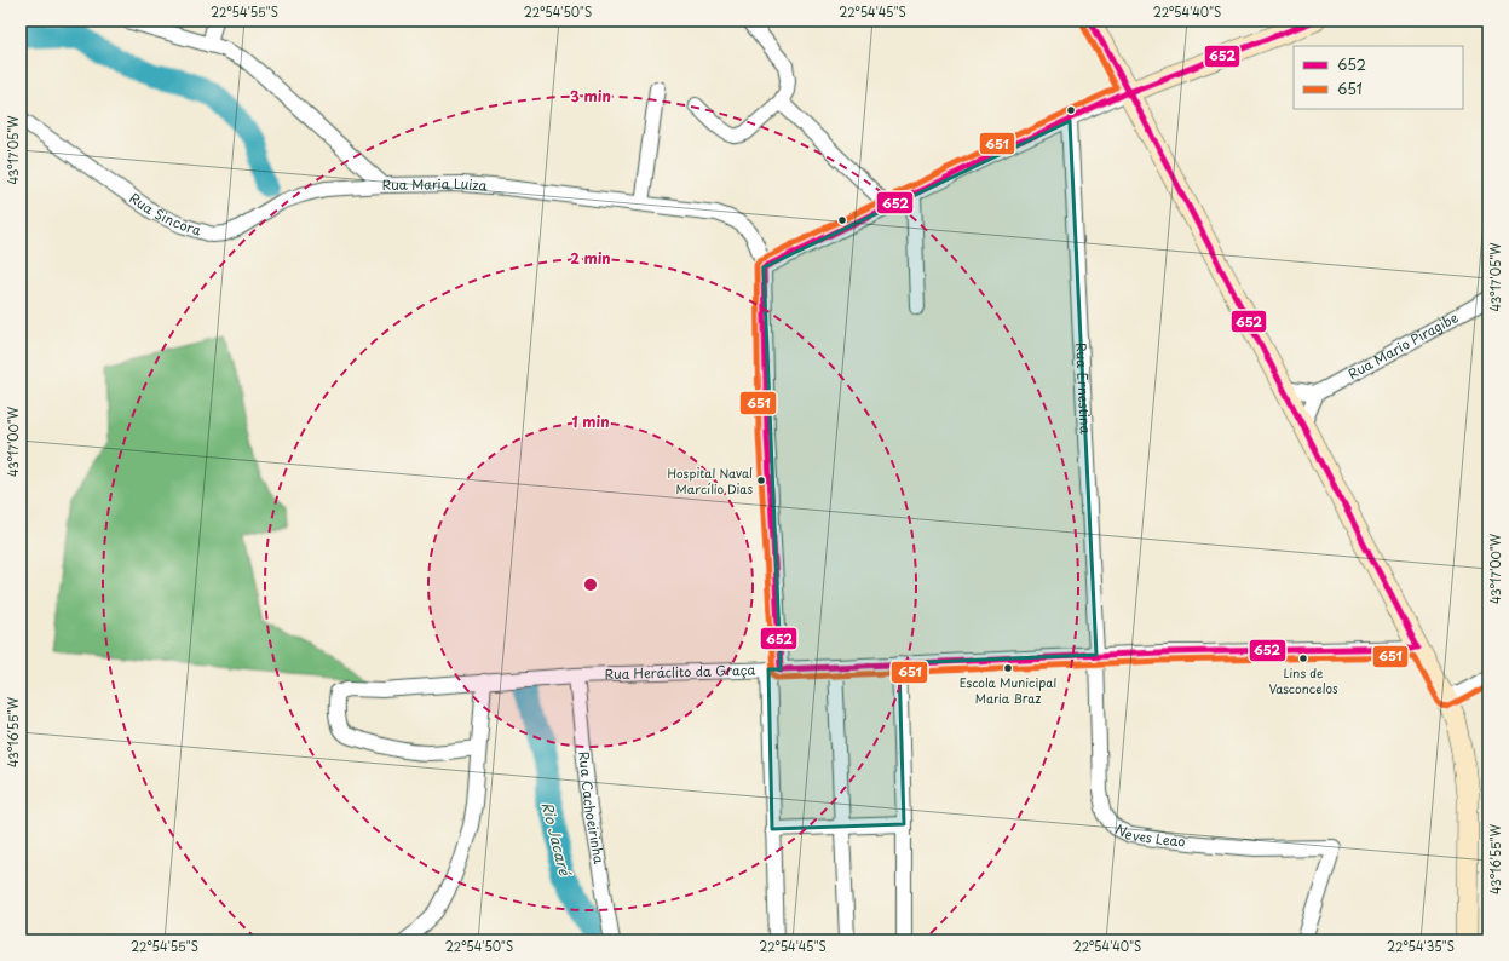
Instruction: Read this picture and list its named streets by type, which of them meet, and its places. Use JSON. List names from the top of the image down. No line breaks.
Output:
{"streets":{"street":["Rua Maria Luiza","Rua Sincora","Rua Mario Piragibe","Rua Ernestina","Rua Heráclito da Graça","Rua Cachoeirinha","Neves Leao"]},"crossings":[["Rua Maria Luiza","Rua Sincora"],["Rua Maria Luiza","Rua Heráclito da Graça"],["Rua Ernestina","Rua Heráclito da Graça"],["Rua Ernestina","Neves Leao"],["Rua Heráclito da Graça","Rua Cachoeirinha"],["Rua Heráclito da Graça","Neves Leao"]],"water":["Rio Jacaré"],"places":["Hospital Naval Marcílio Dias","Lins de Vasconcelos","Escola Municipal Maria Braz"],"lines":["transit line 652","transit line 651"],"legend":["652","651"],"coordinates":["22°54'55\"S","22°54'50\"S","22°54'45\"S","22°54'40\"S","43°17'05\"W","43°17'00\"W","43°16'55\"W","22°54'35\"S"],"rings":["3 min","2 min","1 min"]}
